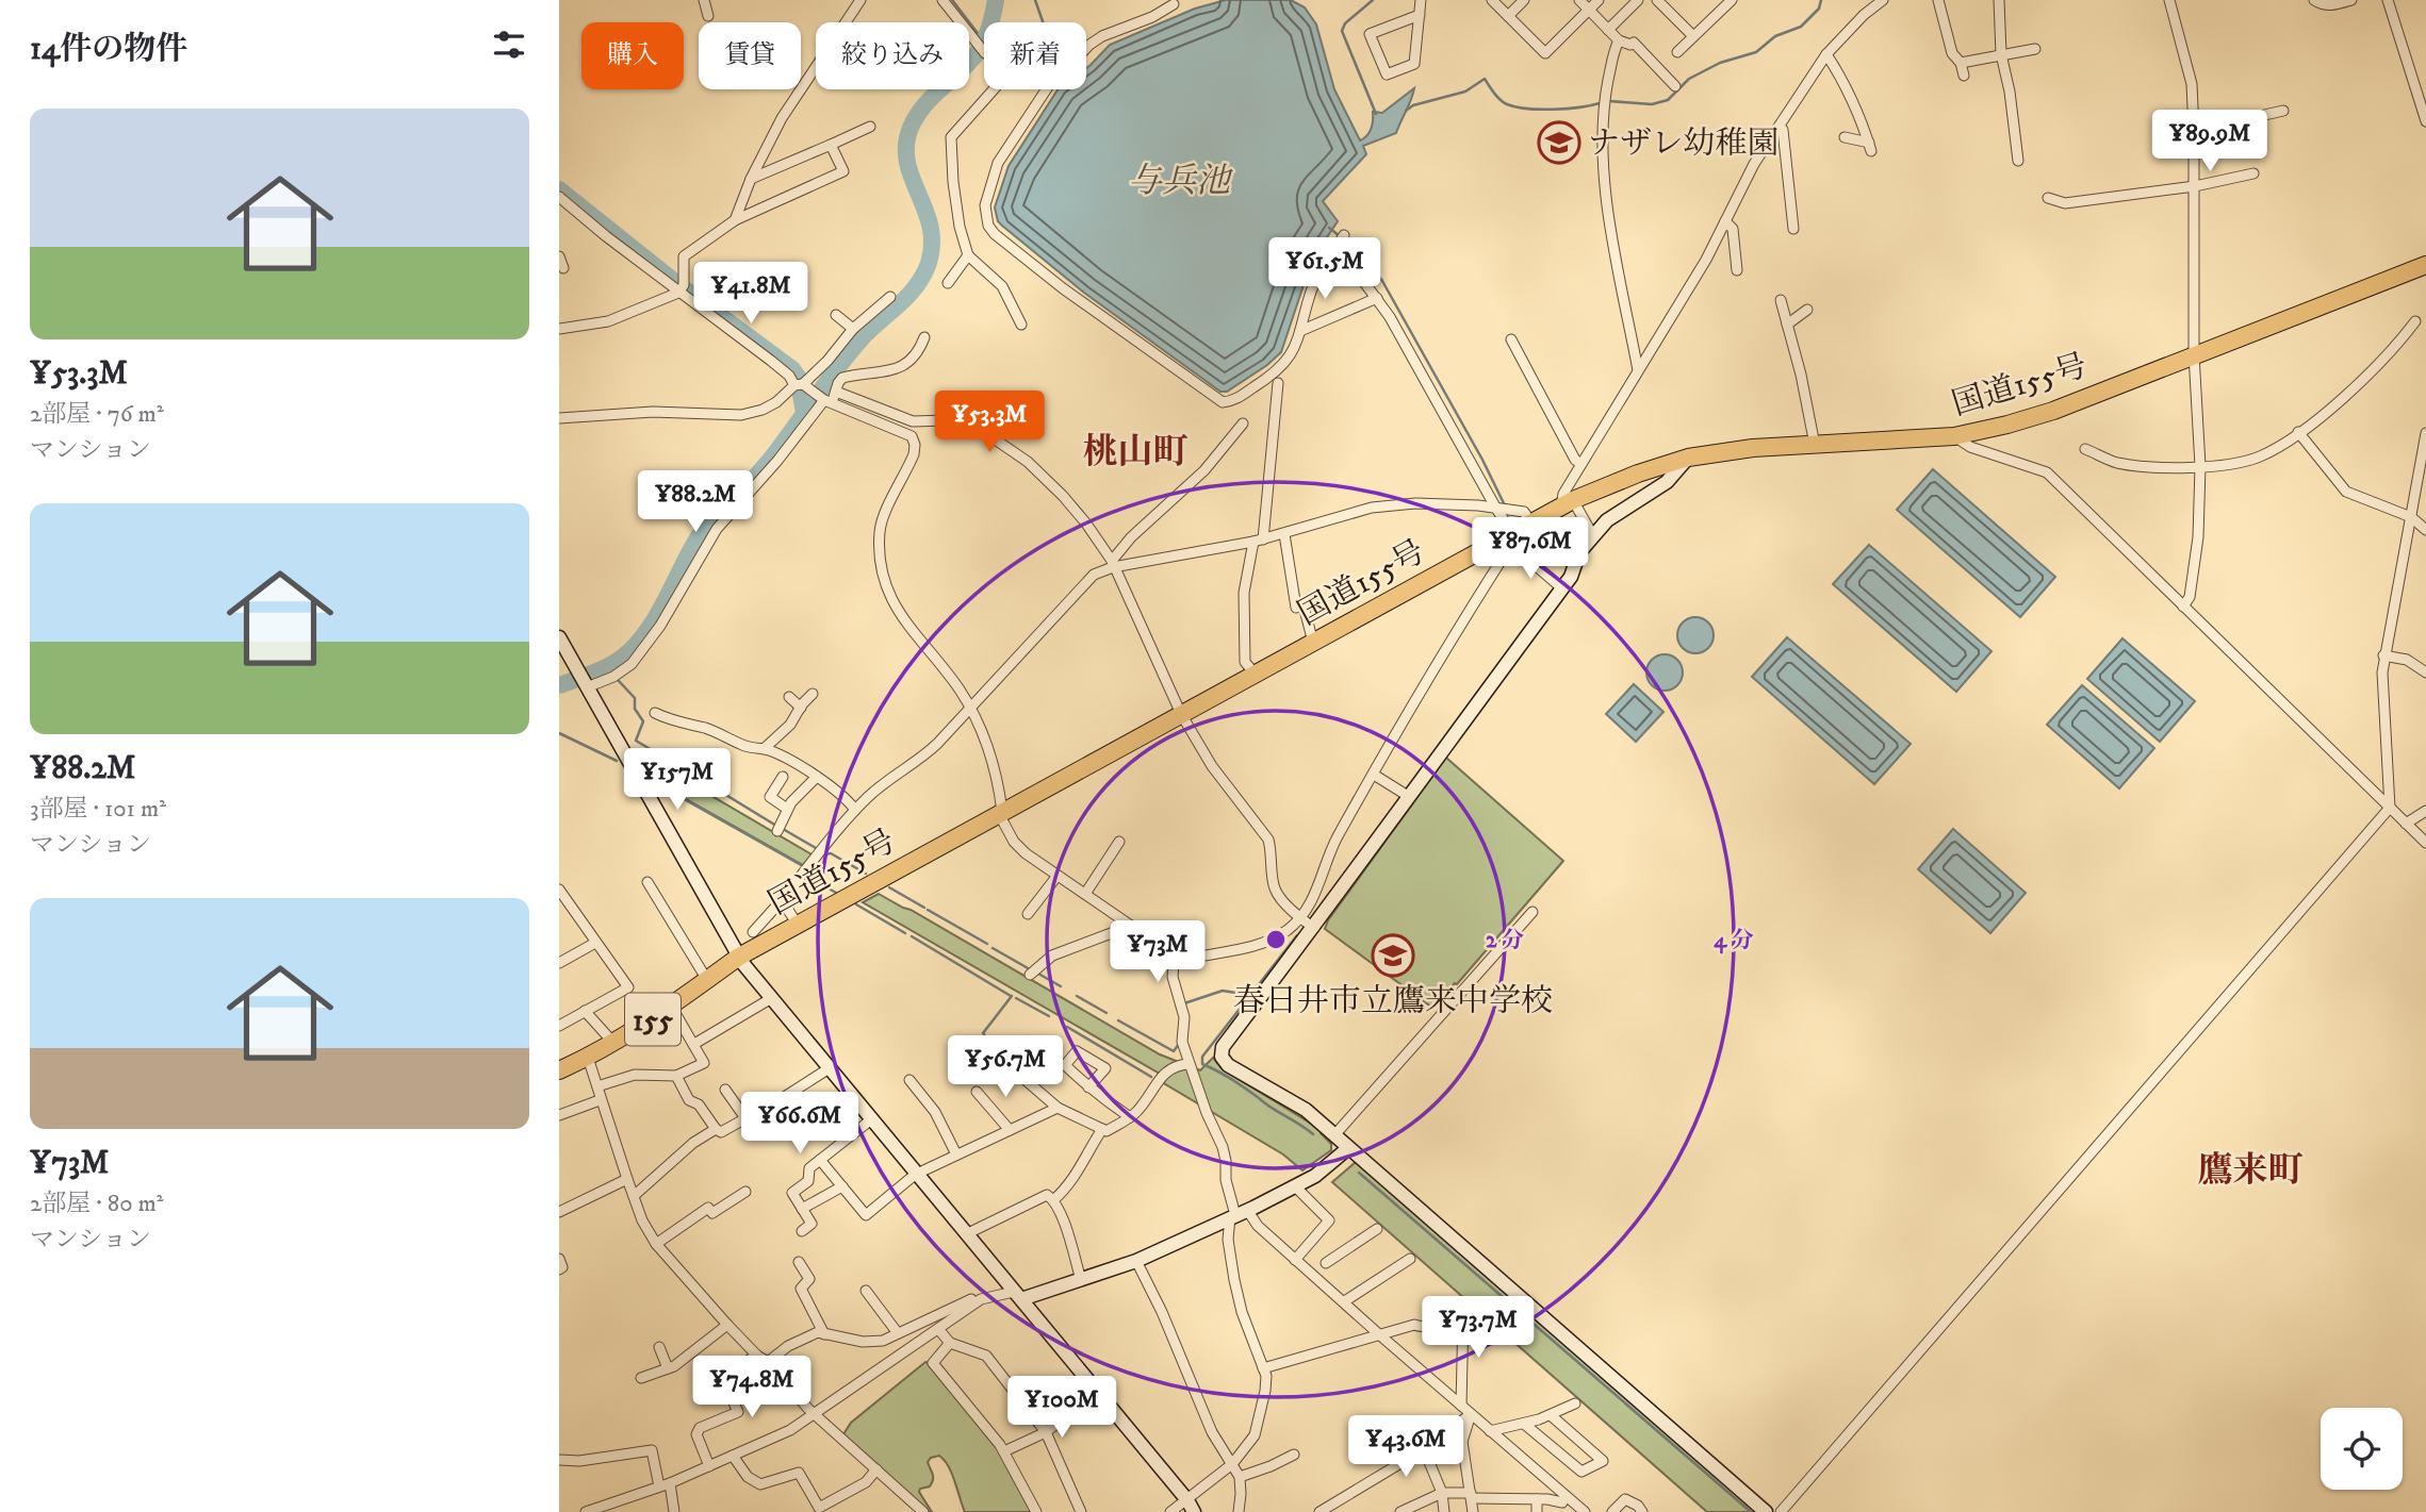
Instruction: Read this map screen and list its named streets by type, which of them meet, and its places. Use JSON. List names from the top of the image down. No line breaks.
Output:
{"streets":{"highway":["国道155号","155"]},"districts":["桃山町","鷹来町"],"water":["与兵池"],"places":{"school or university":["ナザレ幼稚園","春日井市立鷹来中学校"]},"page":{"heading":"14件の物件","chip":["購入","賃貸","絞り込み","新着"],"list":[{"name":"¥53.3M","note":"2部屋 · 76 m² · マンション"},{"name":"¥88.2M","note":"3部屋 · 101 m² · マンション"},{"name":"¥73M","note":"2部屋 · 80 m² · マンション"}],"price":["¥89.9M","¥61.5M","¥41.8M","¥53.3M","¥88.2M","¥87.6M","¥157M","¥73M","¥56.7M","¥66.6M","¥73.7M","¥74.8M","¥100M","¥43.6M"]},"rings":["2 分","4 分"]}
